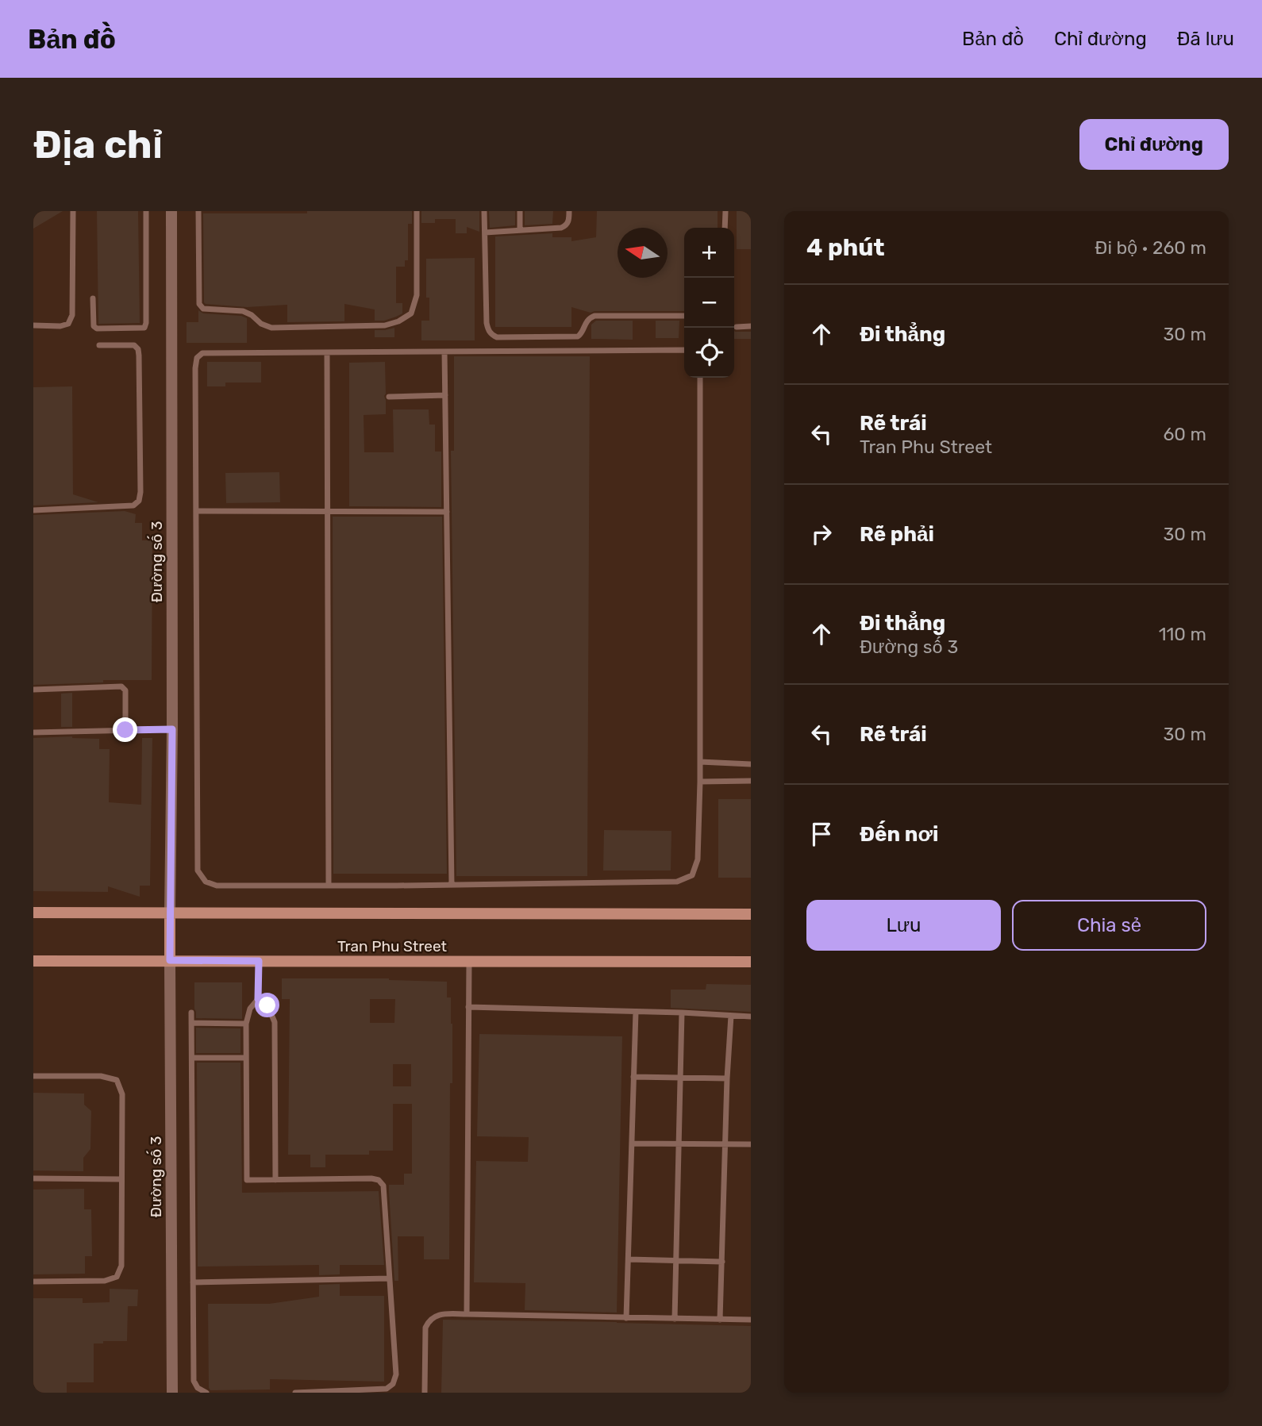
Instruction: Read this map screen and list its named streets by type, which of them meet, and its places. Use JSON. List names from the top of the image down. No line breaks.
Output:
{"streets":{"main road":["Tran Phu Street"],"street":["Đường số 3"]},"crossings":[["Đường số 3","Tran Phu Street"]],"north":"left","page":{"header":"Bản đồ","nav":["Bản đồ","Chỉ đường","Đã lưu"],"buttons":["Chỉ đường",["Lưu","Chia sẻ"]],"title":"Địa chỉ","heading":["4 phút","Đi bộ · 260 m"],"map_buttons":["+","−"],"list":[["Đi thẳng","30 m"],["Rẽ trái","Tran Phu Street","60 m"],["Rẽ phải","30 m"],["Đi thẳng","Đường số 3","110 m"],["Rẽ trái","30 m"],"Đến nơi"]}}
